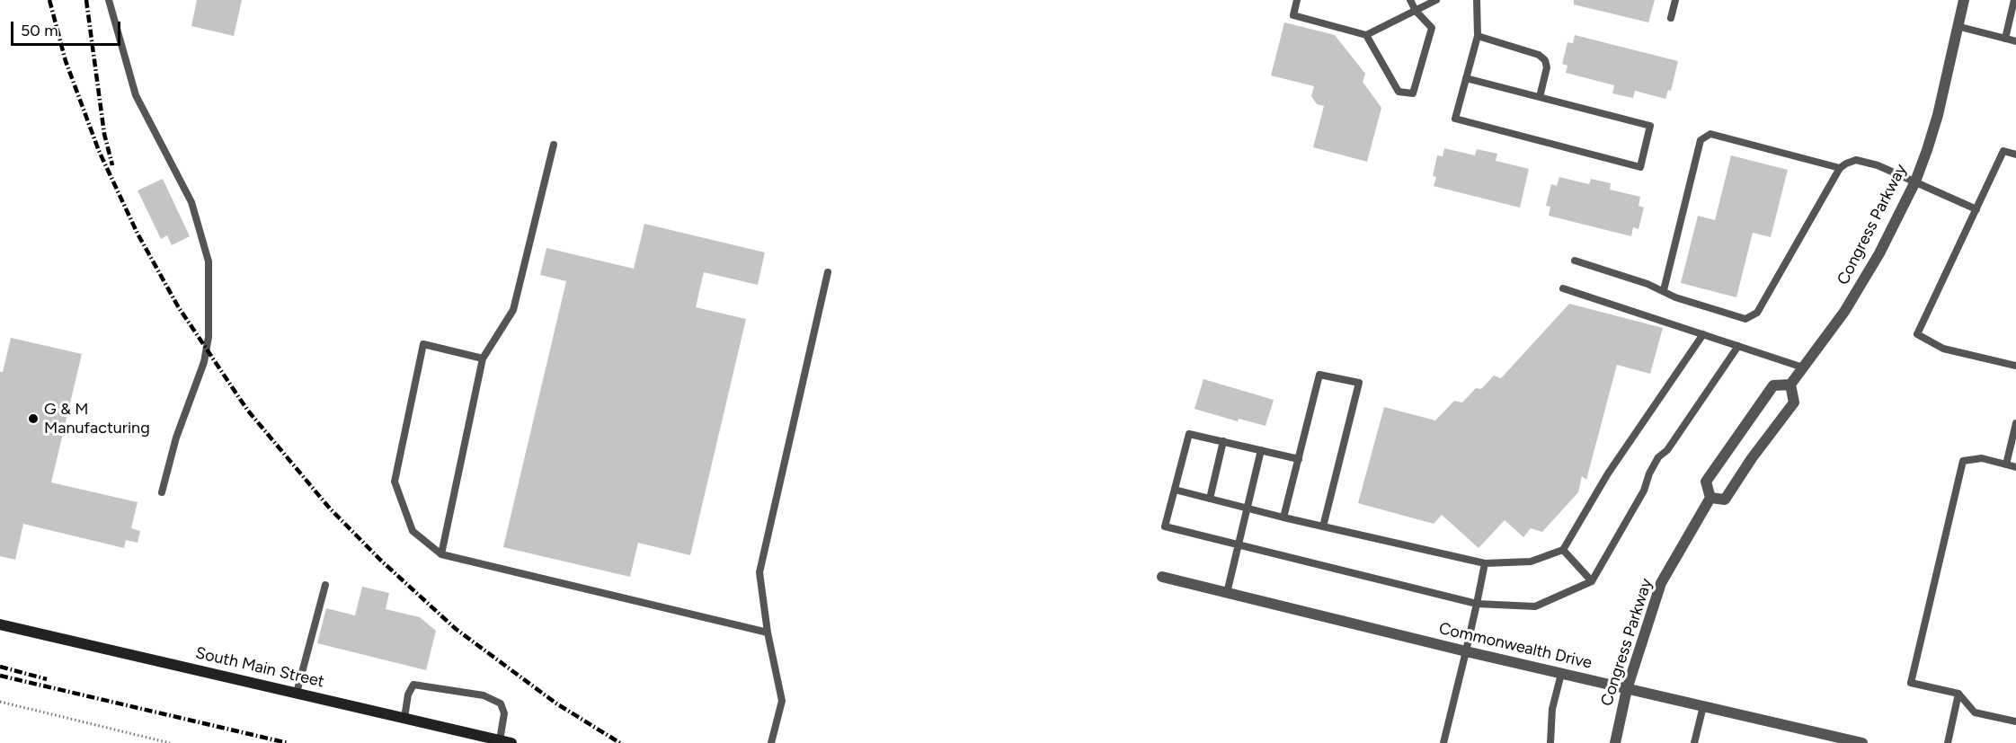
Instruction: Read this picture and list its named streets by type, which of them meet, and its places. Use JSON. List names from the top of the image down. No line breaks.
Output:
{"streets":{"street":["Congress Parkway","Commonwealth Drive","South Main Street"]},"crossings":[["Congress Parkway","Commonwealth Drive"]],"places":["G & M Manufacturing"],"scale_bar":"50 m"}
